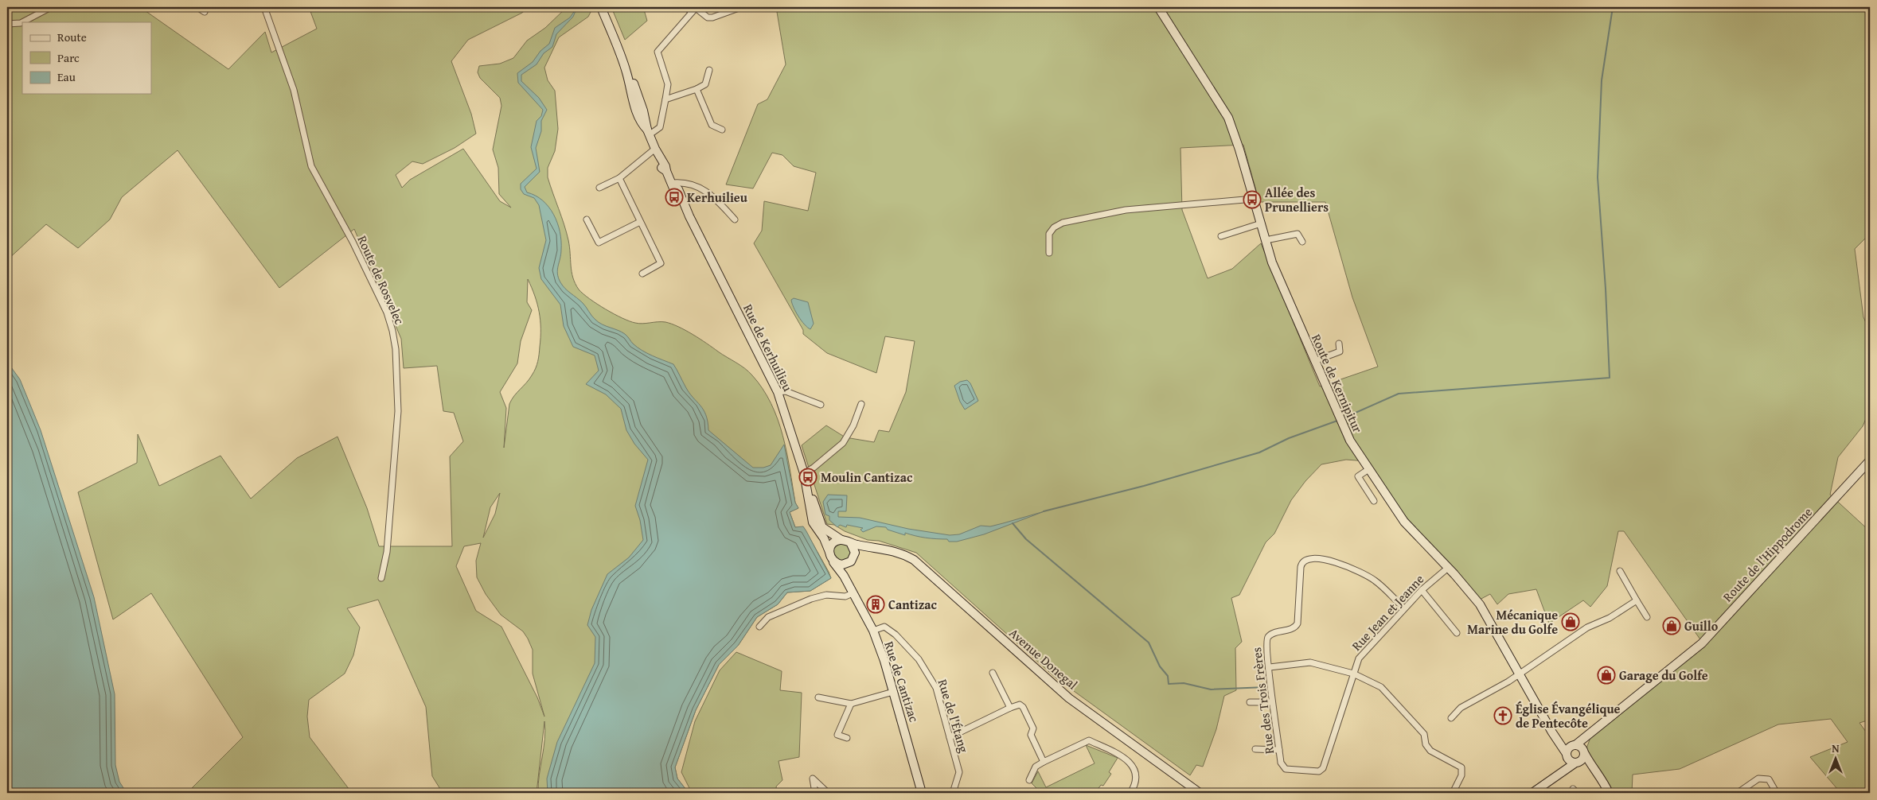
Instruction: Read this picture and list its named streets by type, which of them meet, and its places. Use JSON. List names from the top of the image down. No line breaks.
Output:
{"streets":{"main road":["Rue de Kerhuilieu","Route de Kernipitur","Route de l'Hippodrome","Avenue Donegal","Rue de Cantizac"],"street":["Route de Rosvelec","Rue Jean et Jeanne","Rue des Trois Frères","Rue de l'Étang"]},"crossings":[["Rue de Kerhuilieu","Avenue Donegal"],["Rue de Kerhuilieu","Rue de Cantizac"],["Route de Kernipitur","Route de l'Hippodrome"],["Route de Kernipitur","Rue Jean et Jeanne"],["Rue Jean et Jeanne","Rue des Trois Frères"],["Avenue Donegal","Rue de Cantizac"],["Rue de Cantizac","Rue de l'Étang"]],"places":{"bus stop":["Kerhuilieu","Allée des Prunelliers","Moulin Cantizac"],"building":["Cantizac"],"shop":["Mécanique Marine du Golfe","Guillo","Garage du Golfe"],"church":["Église Évangélique de Pentecôte"]},"legend":["Route","Parc","Eau"],"north":"top"}
